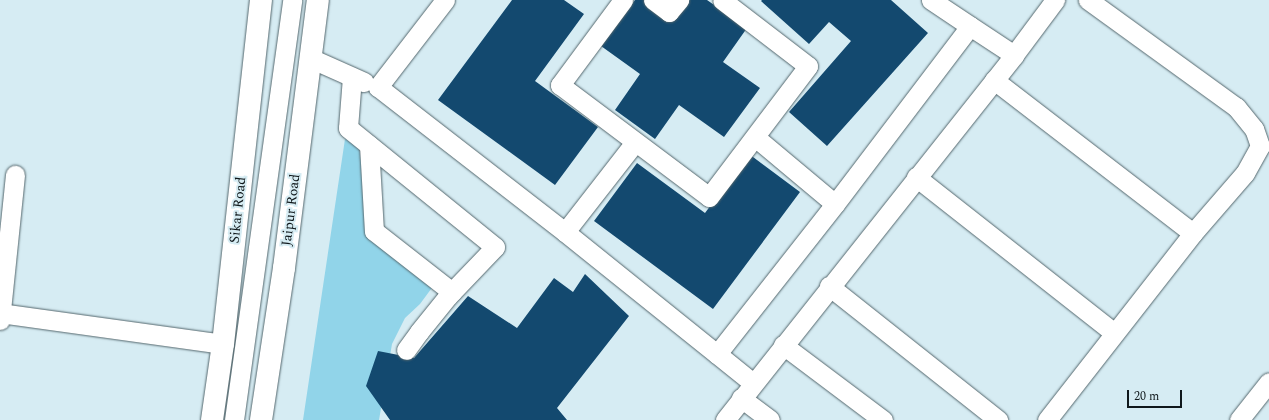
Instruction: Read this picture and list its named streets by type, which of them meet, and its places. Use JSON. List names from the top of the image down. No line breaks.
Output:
{"streets":{"main road":["Sikar Road","Jaipur Road"]},"scale_bar":"20 m"}
